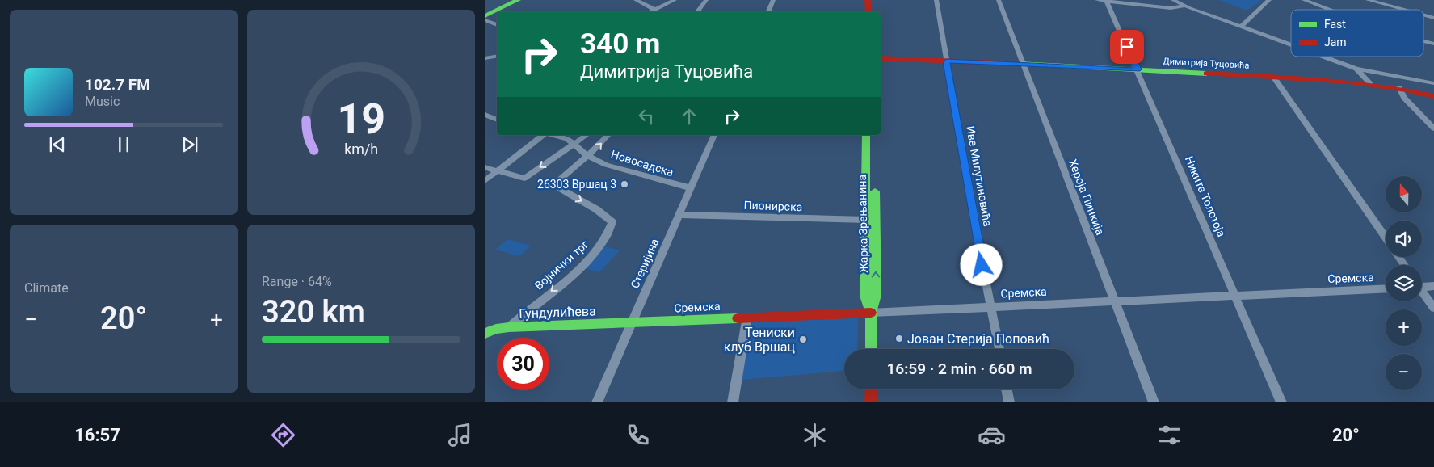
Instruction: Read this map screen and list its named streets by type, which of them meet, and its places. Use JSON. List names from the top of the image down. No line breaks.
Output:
{"streets":{"street":["Димитрија Туцовића","Новосадска","Иве Милутиновића","Никите Толстоја","Хероја Пинкија","Пионирска","Жарка Зрењанина","Стеријина","Војнички трг","Сремска","Гундулићева"]},"crossings":[["Димитрија Туцовића","Иве Милутиновића"],["Димитрија Туцовића","Никите Толстоја"],["Димитрија Туцовића","Хероја Пинкија"],["Новосадска","Стеријина"],["Новосадска","Војнички трг"],["Иве Милутиновића","Сремска"],["Никите Толстоја","Сремска"],["Хероја Пинкија","Сремска"],["Пионирска","Жарка Зрењанина"],["Пионирска","Стеријина"],["Жарка Зрењанина","Сремска"],["Стеријина","Сремска"],["Стеријина","Гундулићева"],["Војнички трг","Гундулићева"],["Сремска","Гундулићева"]],"places":["26303 Вршац 3","Јован Стерија Поповић","Тениски клуб Вршац"],"legend":["Fast","Jam"],"north":"top","page":{"turn":["340 m","Димитрија Туцовића"],"song":["102.7 FM","Music"],"map_buttons":["+","−"],"tile":["Climate",["Range · 64%","320 km"]],"heat":["−","20°","+"],"limit":"30","trip":"16:59 · 2 min · 660 m","tabs":["16:57","20°"],"gauge":["19","km/h"]}}
